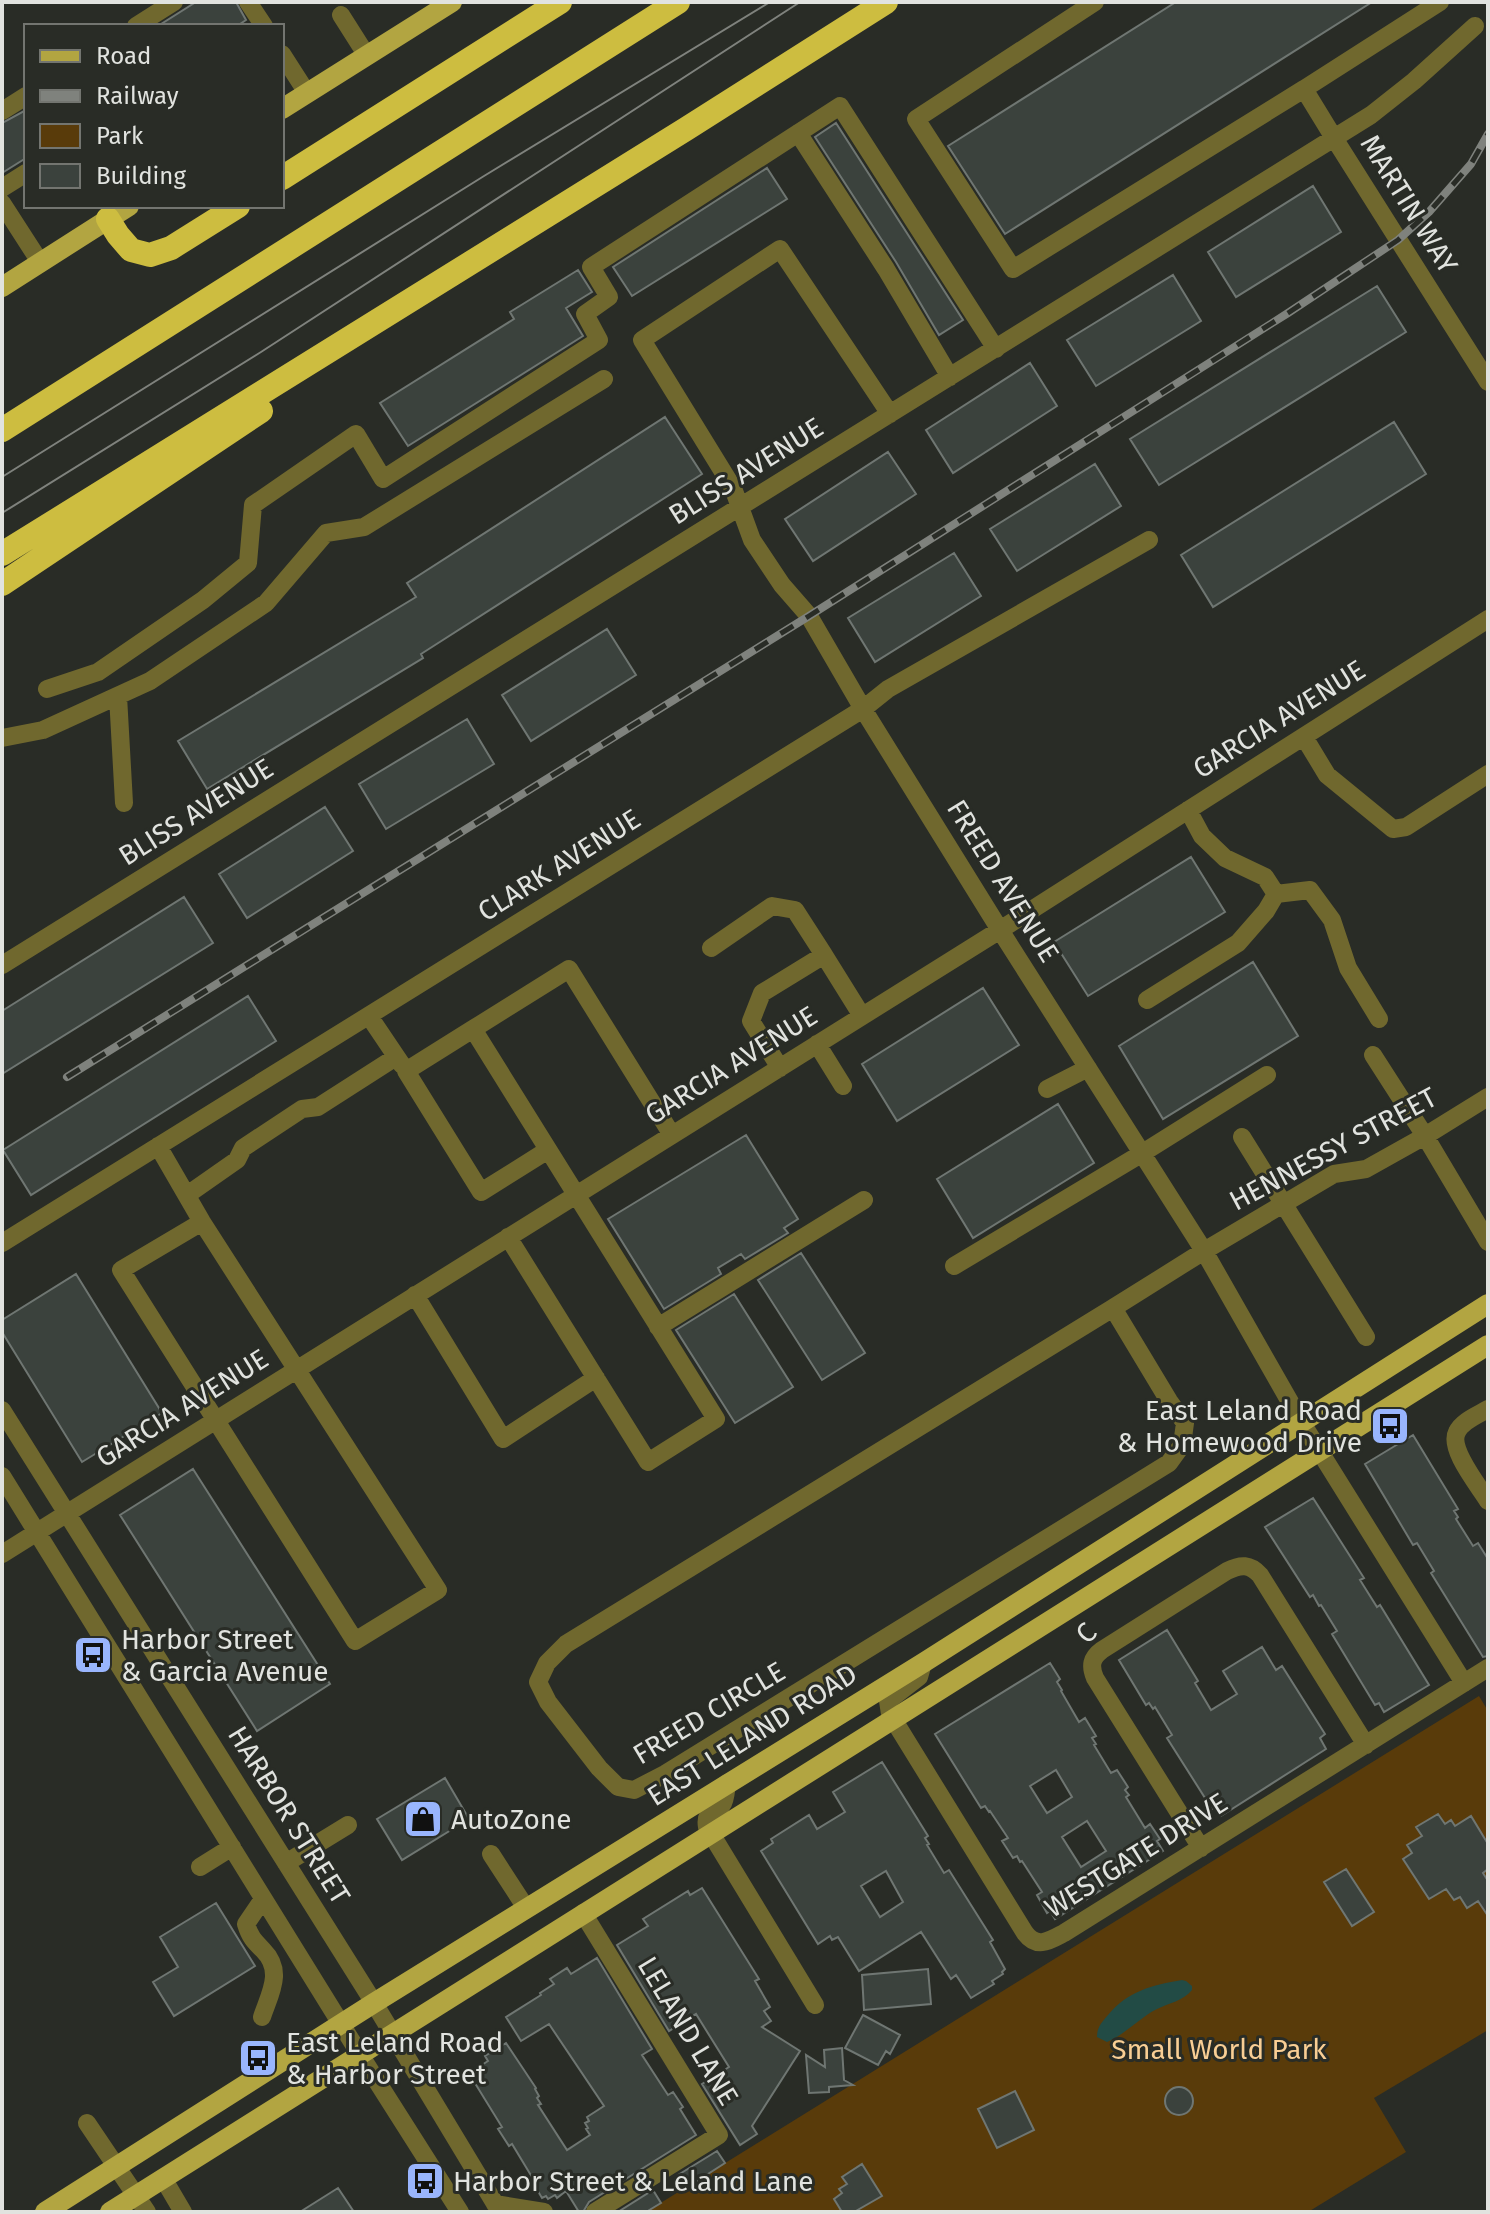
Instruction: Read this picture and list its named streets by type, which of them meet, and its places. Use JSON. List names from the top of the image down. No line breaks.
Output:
{"streets":{"main road":["EAST LELAND ROAD"],"street":["MARTIN WAY","BLISS AVENUE","GARCIA AVENUE","CLARK AVENUE","FREED AVENUE","HENNESSY STREET","C","FREED CIRCLE","HARBOR STREET","WESTGATE DRIVE","LELAND LANE"]},"crossings":[["MARTIN WAY","BLISS AVENUE"],["BLISS AVENUE","FREED AVENUE"],["GARCIA AVENUE","FREED AVENUE"],["GARCIA AVENUE","HARBOR STREET"],["CLARK AVENUE","FREED AVENUE"],["FREED AVENUE","HENNESSY STREET"],["FREED AVENUE","FREED CIRCLE"],["FREED AVENUE","EAST LELAND ROAD"],["FREED AVENUE","WESTGATE DRIVE"],["HENNESSY STREET","FREED CIRCLE"],["C","WESTGATE DRIVE"],["EAST LELAND ROAD","HARBOR STREET"]],"parks":["Small World Park"],"places":{"bus stop":["East Leland Road & Homewood Drive","Harbor Street & Garcia Avenue","East Leland Road & Harbor Street","Harbor Street & Leland Lane"],"shop":["AutoZone"]},"legend":["Road","Railway","Park","Building"]}
